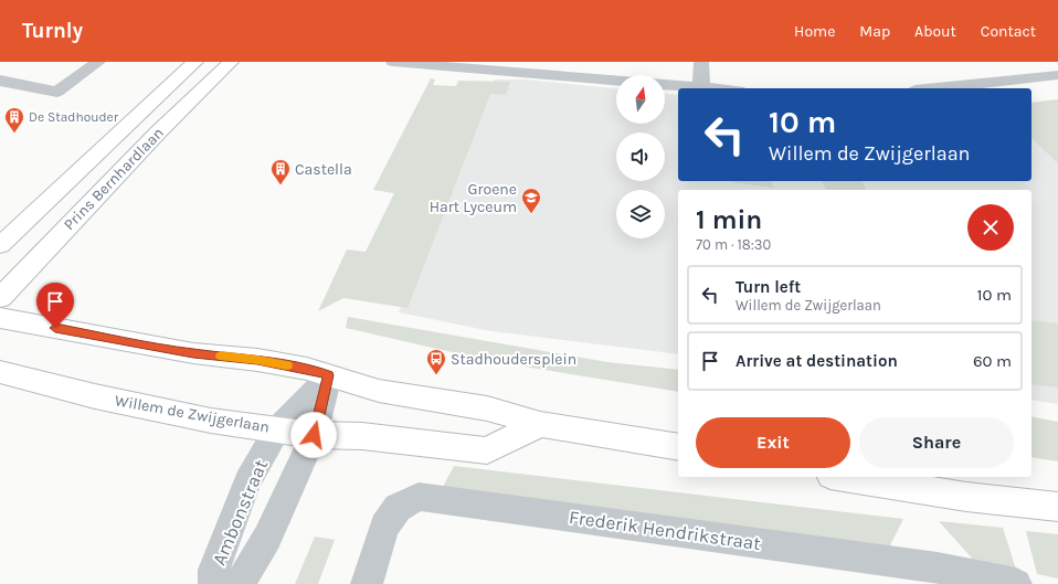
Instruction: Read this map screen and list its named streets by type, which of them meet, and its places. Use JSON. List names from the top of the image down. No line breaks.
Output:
{"streets":{"street":["Prins Bernhardlaan","Willem de Zwijgerlaan","Ambonstraat","Frederik Hendrikstraat"]},"crossings":[["Willem de Zwijgerlaan","Ambonstraat"]],"places":{"building":["De Stadhouder","Castella"],"school or university":["Groene Hart Lyceum"],"bus stop":["Stadhoudersplein"]},"north":"top","page":{"header":"Turnly","nav":["Home","Map","About","Contact"],"turn":["10 m","Willem de Zwijgerlaan"],"heading":["1 min","70 m · 18:30"],"list":[{"name":"Turn left","note":"Willem de Zwijgerlaan","value":"10 m"},{"name":"Arrive at destination","value":"60 m"}],"buttons":["Exit","Share"]}}
